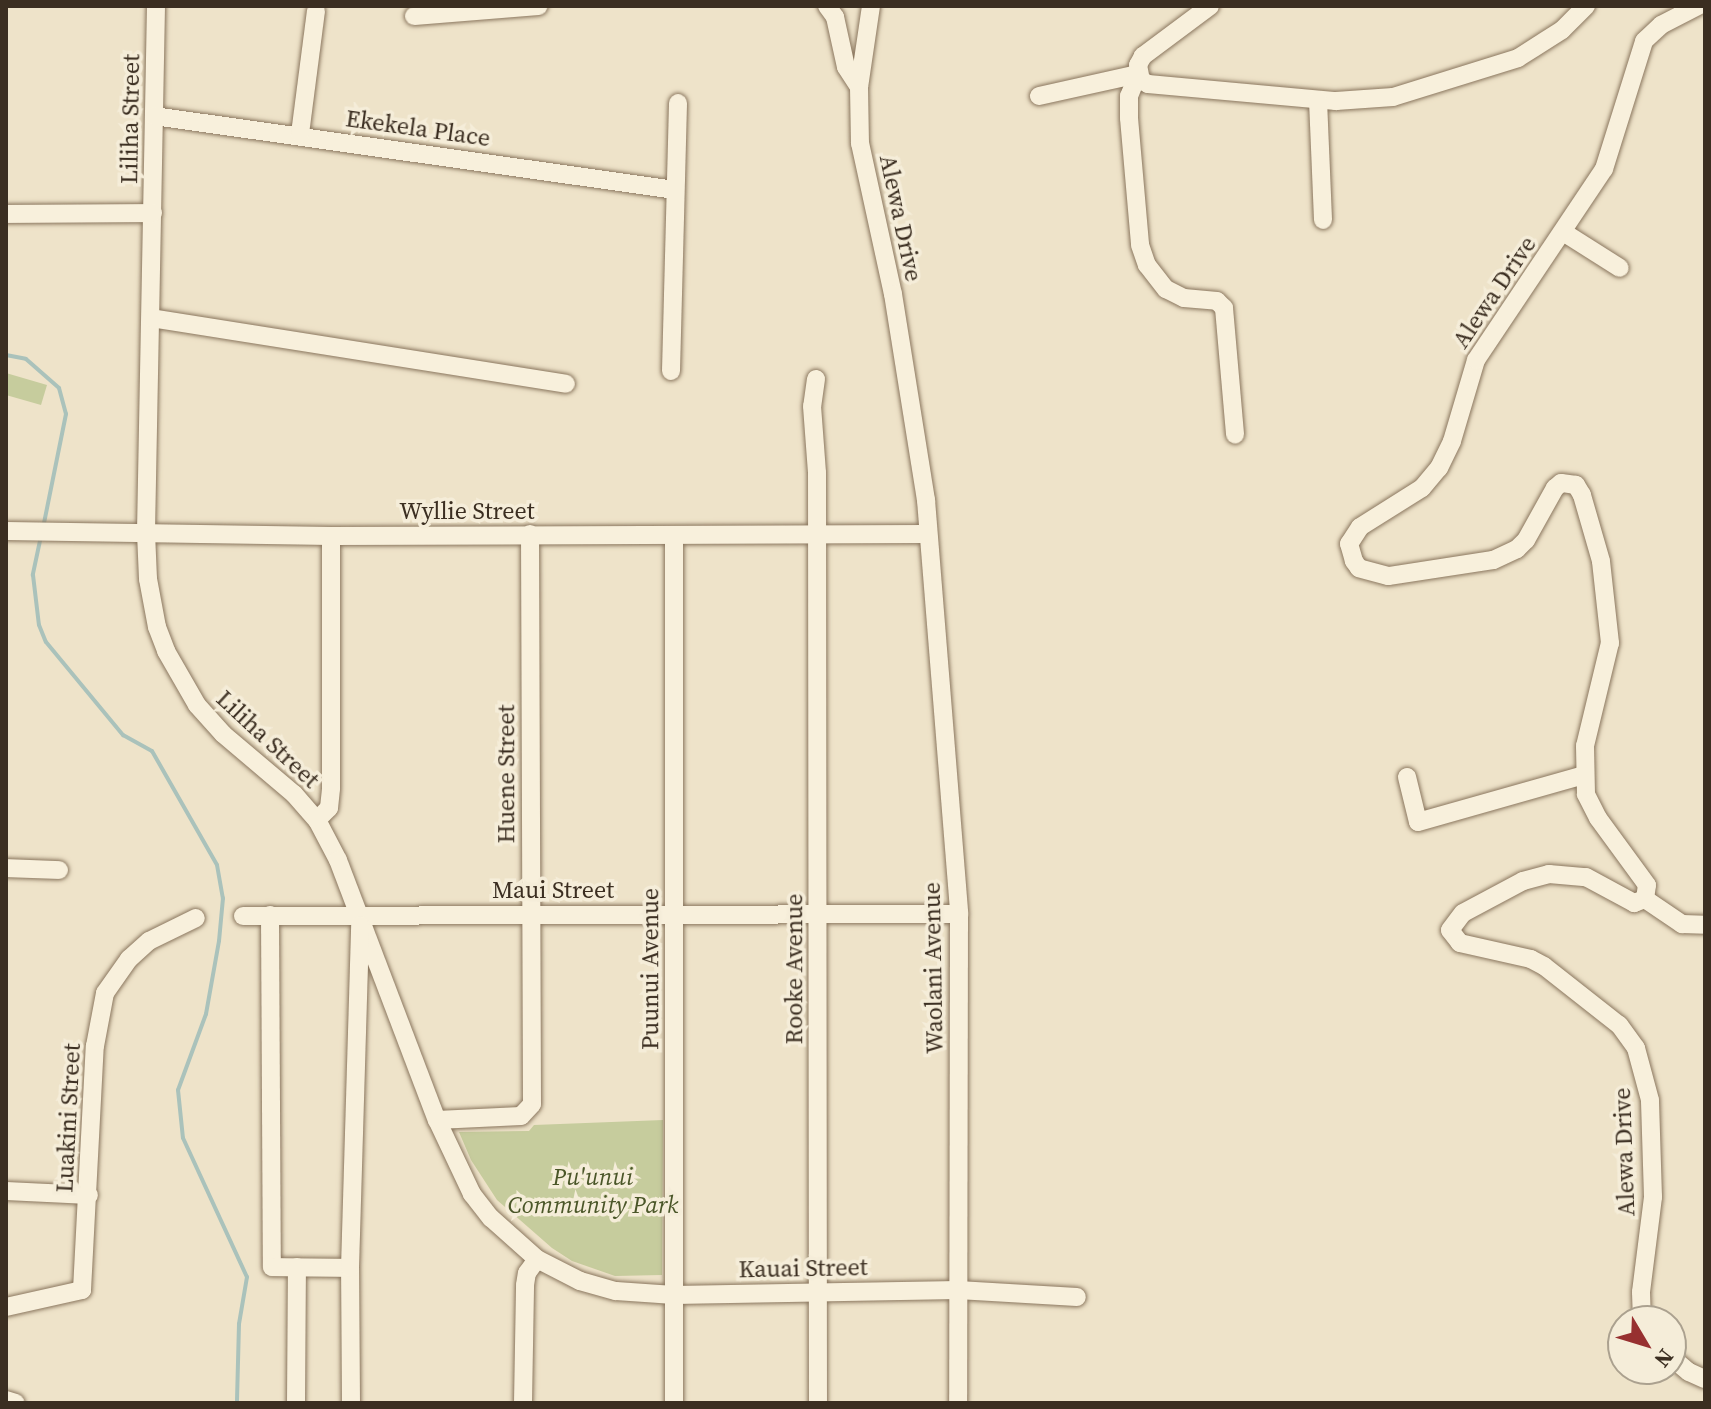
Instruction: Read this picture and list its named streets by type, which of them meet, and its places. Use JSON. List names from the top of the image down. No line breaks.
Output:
{"streets":{"street":["Liliha Street","Ekekela Place","Alewa Drive","Wyllie Street","Huene Street","Maui Street","Waolani Avenue","Puunui Avenue","Rooke Avenue","Luakini Street","Kauai Street"]},"crossings":[["Liliha Street","Ekekela Place"],["Liliha Street","Wyllie Street"],["Liliha Street","Huene Street"],["Liliha Street","Maui Street"],["Liliha Street","Kauai Street"],["Alewa Drive","Wyllie Street"],["Alewa Drive","Waolani Avenue"],["Wyllie Street","Huene Street"],["Wyllie Street","Waolani Avenue"],["Wyllie Street","Puunui Avenue"],["Wyllie Street","Rooke Avenue"],["Huene Street","Maui Street"],["Maui Street","Waolani Avenue"],["Maui Street","Puunui Avenue"],["Maui Street","Rooke Avenue"],["Waolani Avenue","Kauai Street"],["Puunui Avenue","Kauai Street"],["Rooke Avenue","Kauai Street"]],"parks":["Pu'unui Community Park"],"north":"bottom right"}
